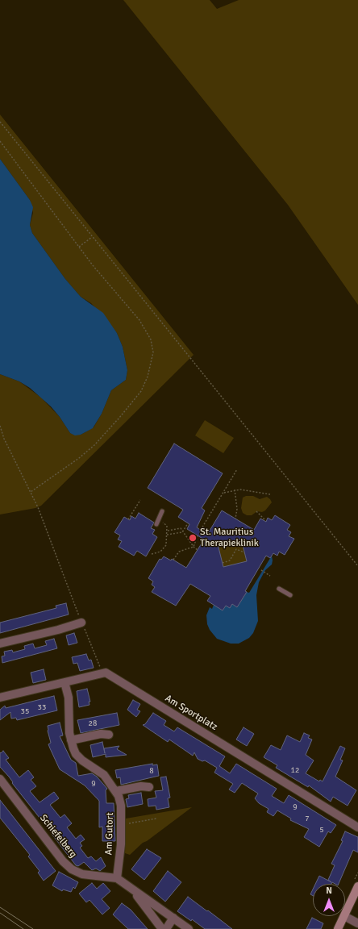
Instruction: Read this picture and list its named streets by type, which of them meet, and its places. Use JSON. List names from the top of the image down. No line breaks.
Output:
{"streets":{"street":["Am Sportplatz","Am Gutort","Schiefelberg"]},"crossings":[["Am Gutort","Schiefelberg"]],"places":["St. Mauritius Therapieklinik"],"house_numbers":["33","35","28","12","8","9","9","7","5"],"north":"top"}
